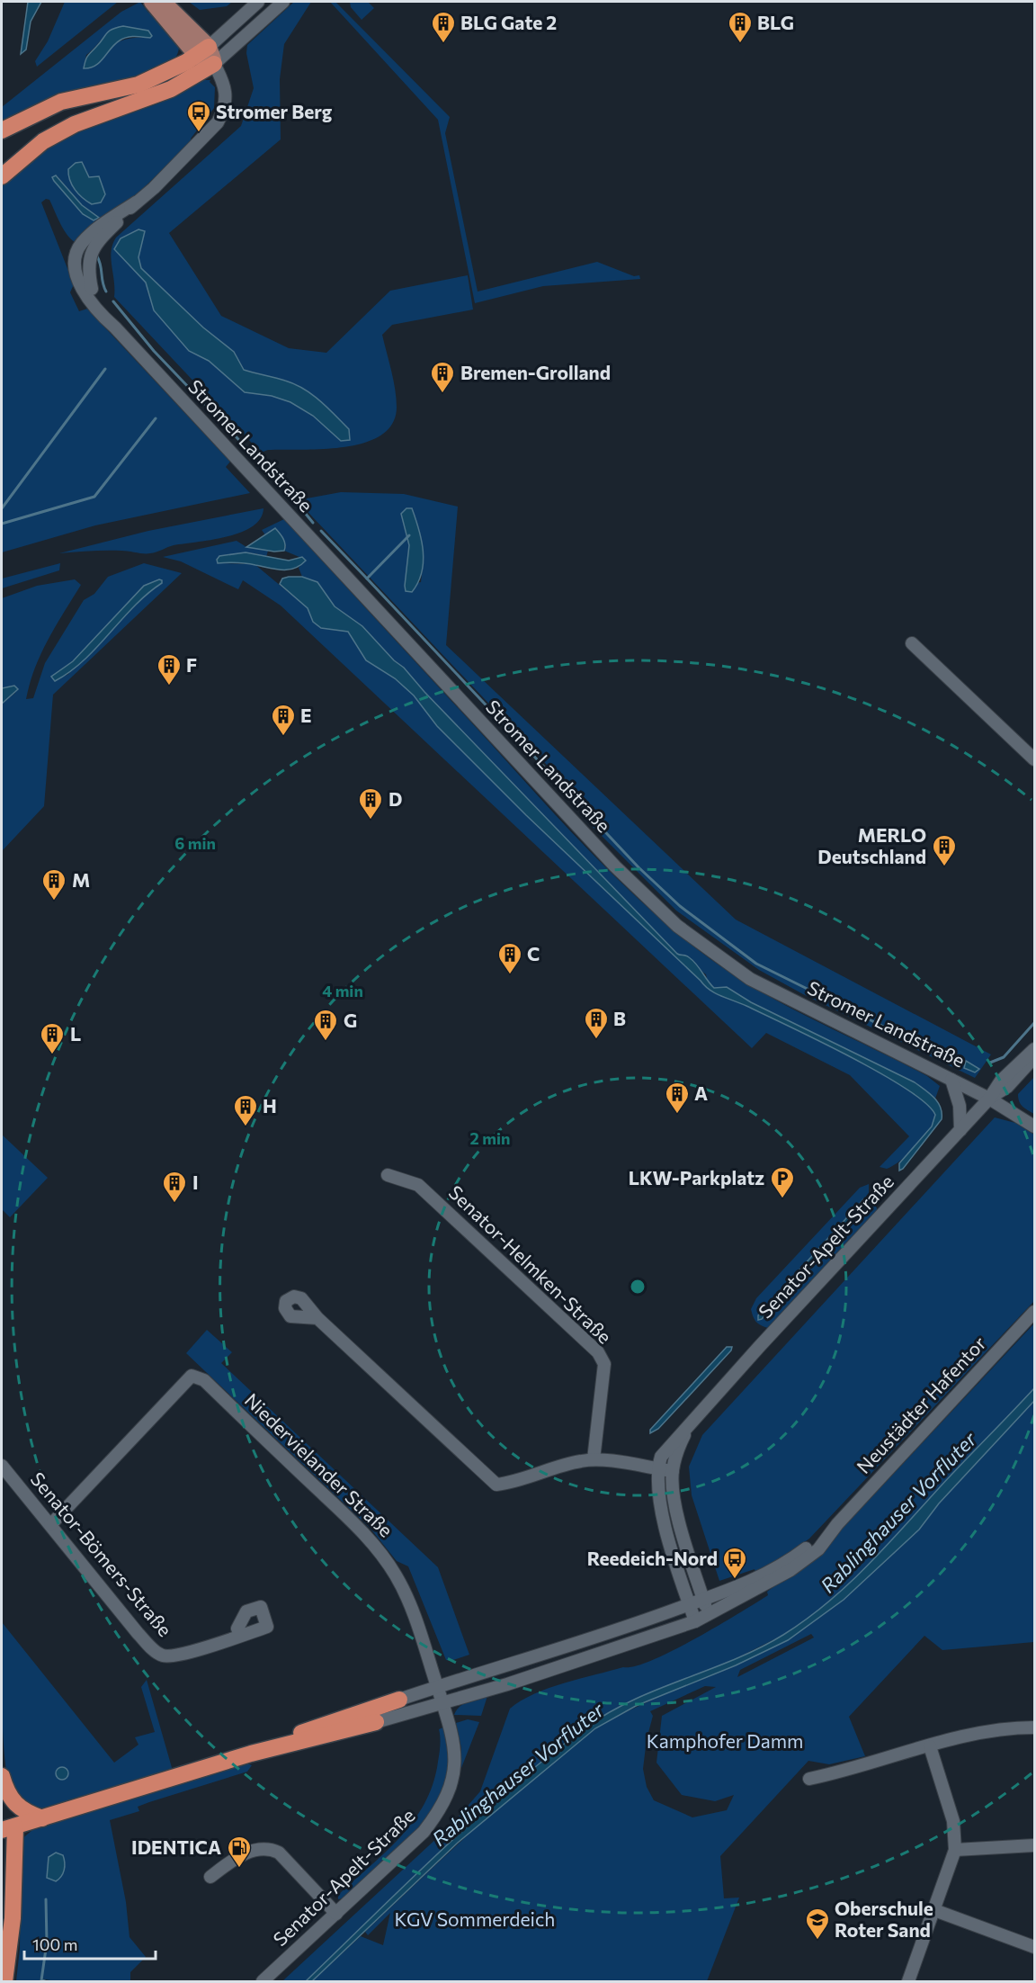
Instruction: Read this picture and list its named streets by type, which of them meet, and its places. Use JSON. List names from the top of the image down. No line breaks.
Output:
{"streets":{"main road":["Stromer Landstraße"],"street":["Senator-Apelt-Straße","Senator-Helmken-Straße","Neustädter Hafentor","Niedervielander Straße","Senator-Bömers-Straße"]},"crossings":[["Stromer Landstraße","Senator-Apelt-Straße"],["Senator-Apelt-Straße","Neustädter Hafentor"],["Senator-Apelt-Straße","Niedervielander Straße"],["Niedervielander Straße","Senator-Bömers-Straße"]],"water":["Rablinghauser Vorfluter"],"parks":["Kamphofer Damm","KGV Sommerdeich"],"places":{"building":["BLG Gate 2","BLG","Bremen-Grolland","F","E","D","MERLO Deutschland","M","C","B","G","L","A","H","I"],"bus stop":["Stromer Berg","Reedeich-Nord"],"parking":["LKW-Parkplatz"],"fuel station":["IDENTICA"],"school or university":["Oberschule Roter Sand"]},"scale_bar":"100 m","rings":["6 min","4 min","2 min"]}
